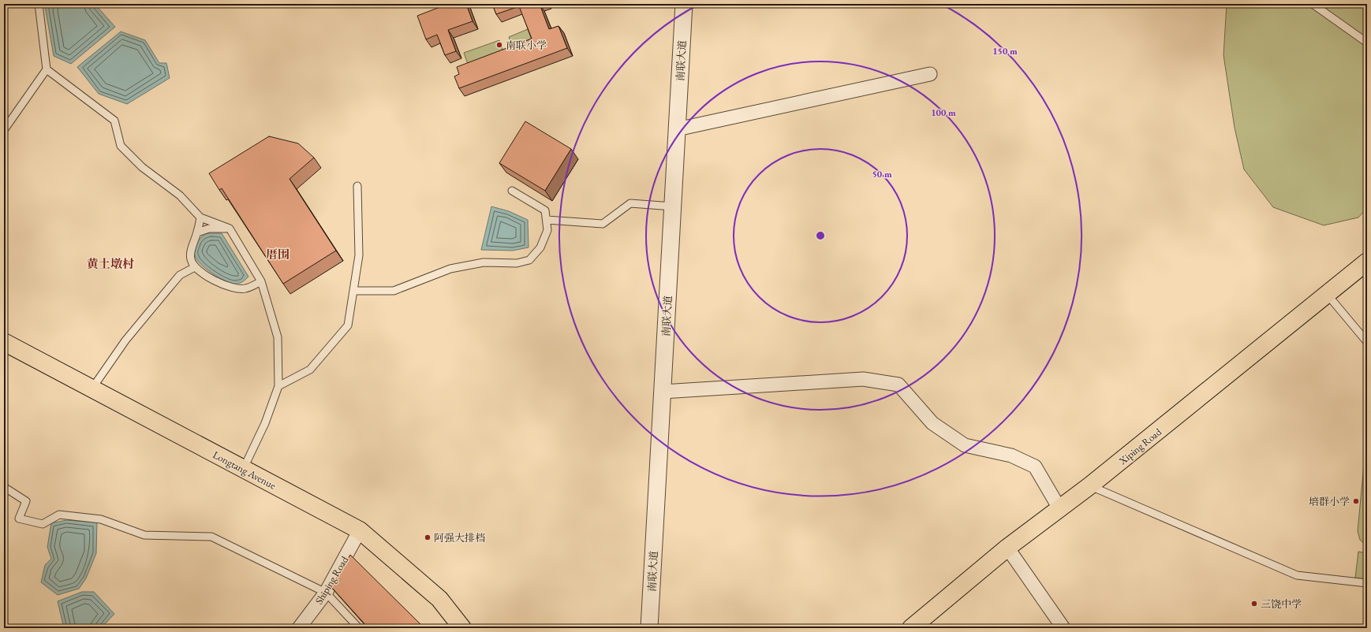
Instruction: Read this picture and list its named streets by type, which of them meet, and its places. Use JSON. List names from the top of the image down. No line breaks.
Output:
{"streets":{"highway":["Xiping Road","Longtang Avenue"],"street":["南联大道","Shiping Road"]},"crossings":[["Longtang Avenue","Shiping Road"]],"districts":["厝围","黄土墩村"],"places":["南联小学","培群小学","阿强大排档","三饶中学"],"rings":["150 m","100 m","50 m"]}
